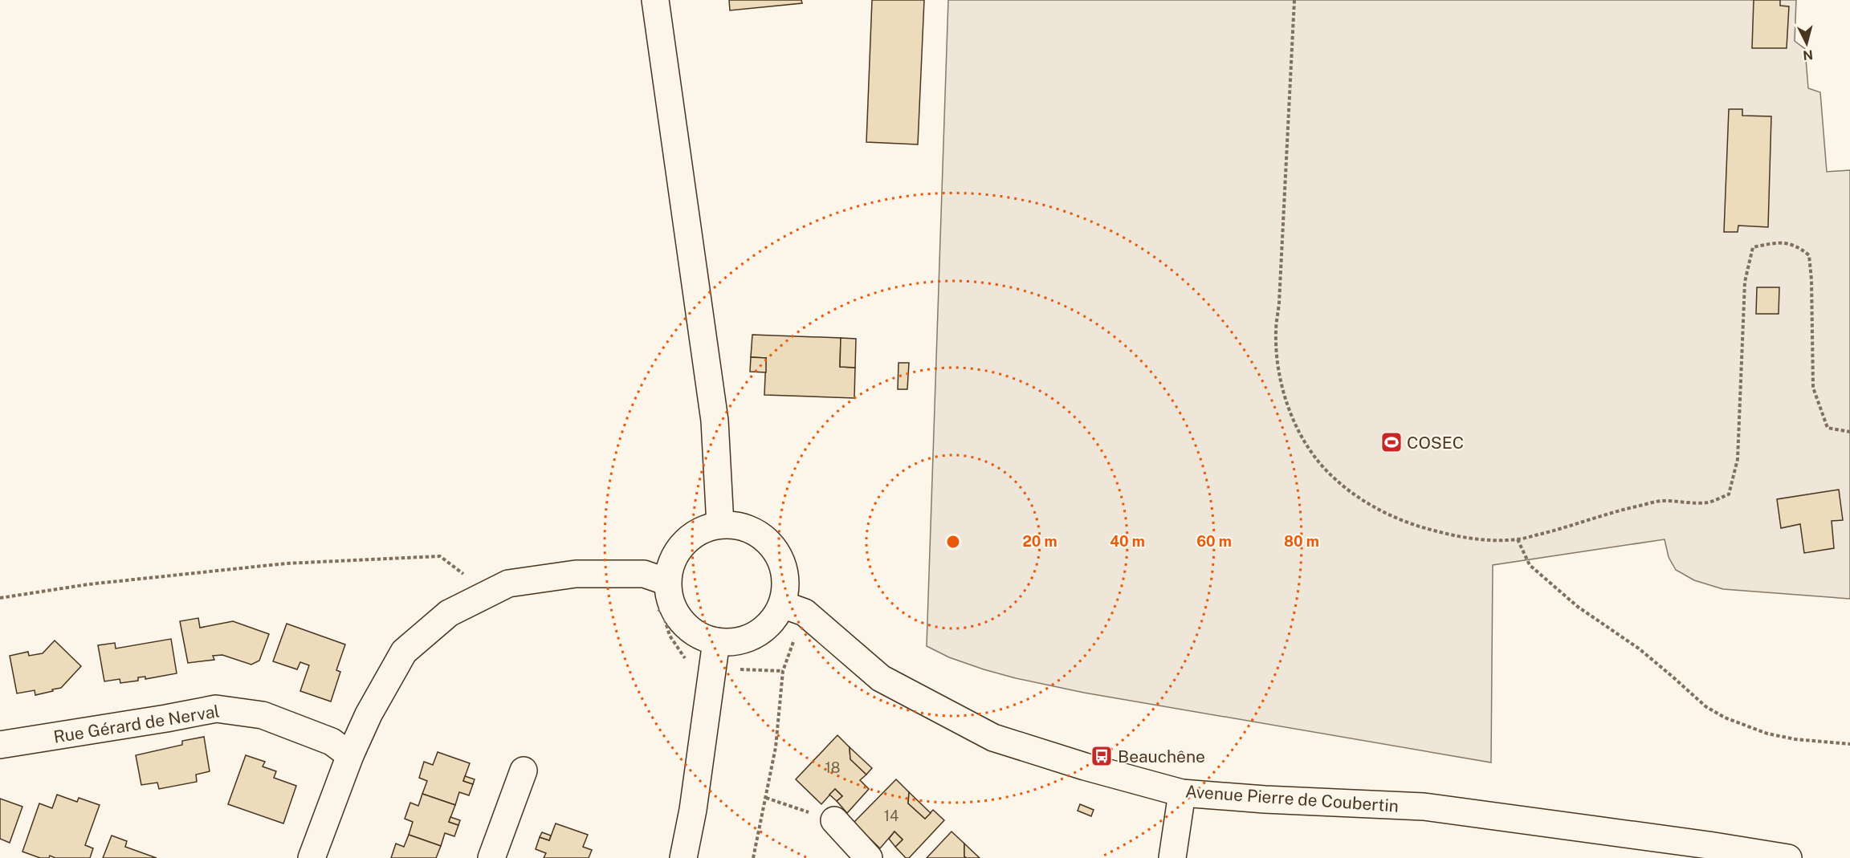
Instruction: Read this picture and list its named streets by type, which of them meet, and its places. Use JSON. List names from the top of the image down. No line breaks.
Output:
{"streets":{"street":["Rue Gérard de Nerval","Avenue Pierre de Coubertin"]},"places":{"sports":["COSEC"],"bus stop":["Beauchêne"]},"house_numbers":["18","14"],"north":"bottom","rings":["20 m","40 m","60 m","80 m"]}
